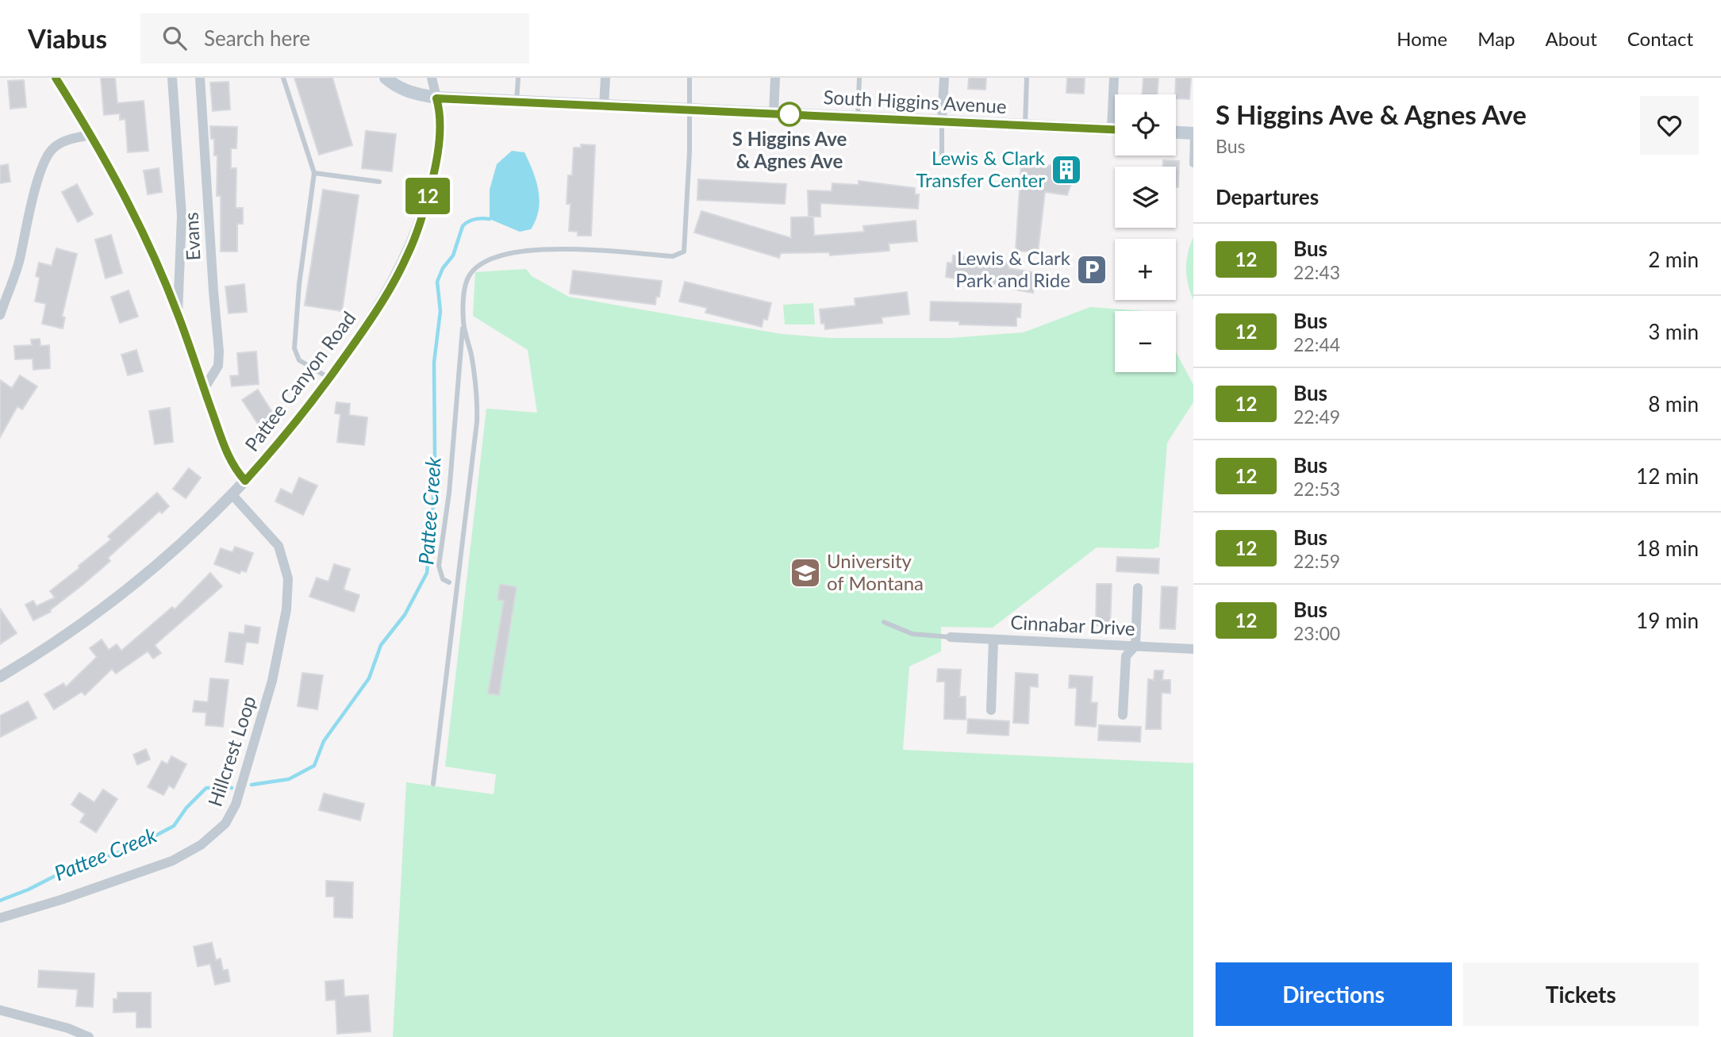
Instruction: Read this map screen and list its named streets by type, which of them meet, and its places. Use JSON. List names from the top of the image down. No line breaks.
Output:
{"streets":{"main road":["South Higgins Avenue"],"street":["Evans","Pattee Canyon Road","Cinnabar Drive","Hillcrest Loop"]},"crossings":[["South Higgins Avenue","Pattee Canyon Road"],["Pattee Canyon Road","Hillcrest Loop"]],"water":["Pattee Creek"],"places":{"other":["S Higgins Ave & Agnes Ave"],"building":["Lewis & Clark Transfer Center"],"parking":["Lewis & Clark Park and Ride"],"school or university":["University of Montana"]},"lines":["bus line 12"],"page":{"header":"Viabus","search":"Search here","nav":["Home","Map","About","Contact"],"on_map":"12","heading":[["S Higgins Ave & Agnes Ave","Bus"],"Departures"],"map_buttons":["+","−"],"list":[{"mark":"12","name":"Bus","note":"22:43","value":"2 min"},{"mark":"12","name":"Bus","note":"22:44","value":"3 min"},{"mark":"12","name":"Bus","note":"22:49","value":"8 min"},{"mark":"12","name":"Bus","note":"22:53","value":"12 min"},{"mark":"12","name":"Bus","note":"22:59","value":"18 min"},{"mark":"12","name":"Bus","note":"23:00","value":"19 min"}],"buttons":["Directions","Tickets"]}}
